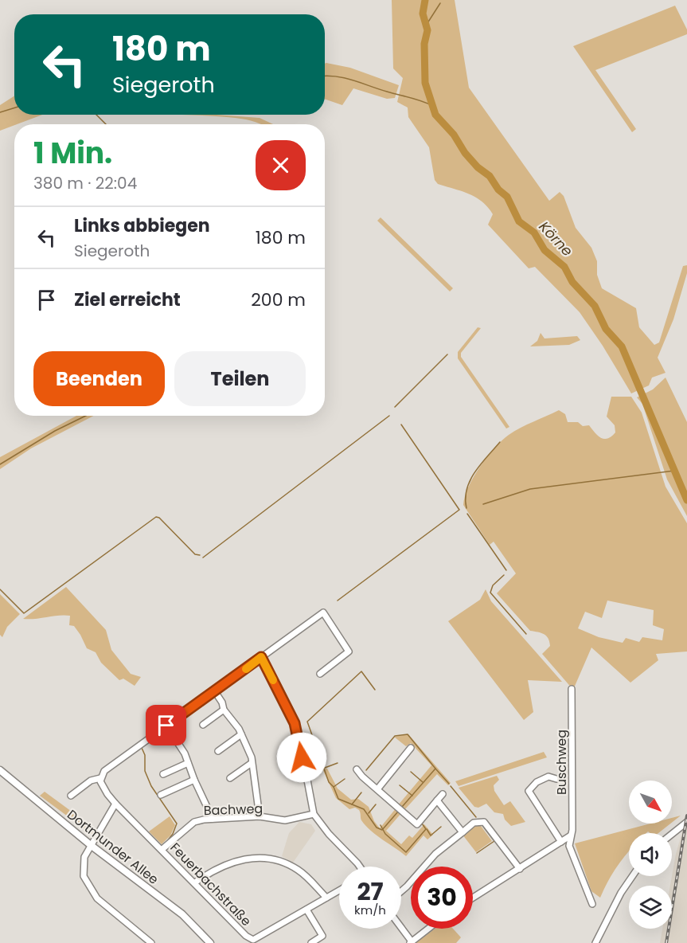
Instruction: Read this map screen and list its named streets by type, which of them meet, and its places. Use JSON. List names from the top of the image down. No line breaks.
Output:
{"streets":{"main road":["Dortmunder Allee"],"street":["Buschweg","Bachweg","Feuerbachstraße"]},"crossings":[["Bachweg","Feuerbachstraße"]],"water":["Körne"],"north":"bottom right","page":{"turn":["180 m","Siegeroth"],"heading":["1 Min.","380 m · 22:04"],"list":[{"name":"Links abbiegen","note":"Siegeroth","value":"180 m"},{"name":"Ziel erreicht","value":"200 m"}],"buttons":["Beenden","Teilen"],"speed":"27 km/h","limit":"30"}}
